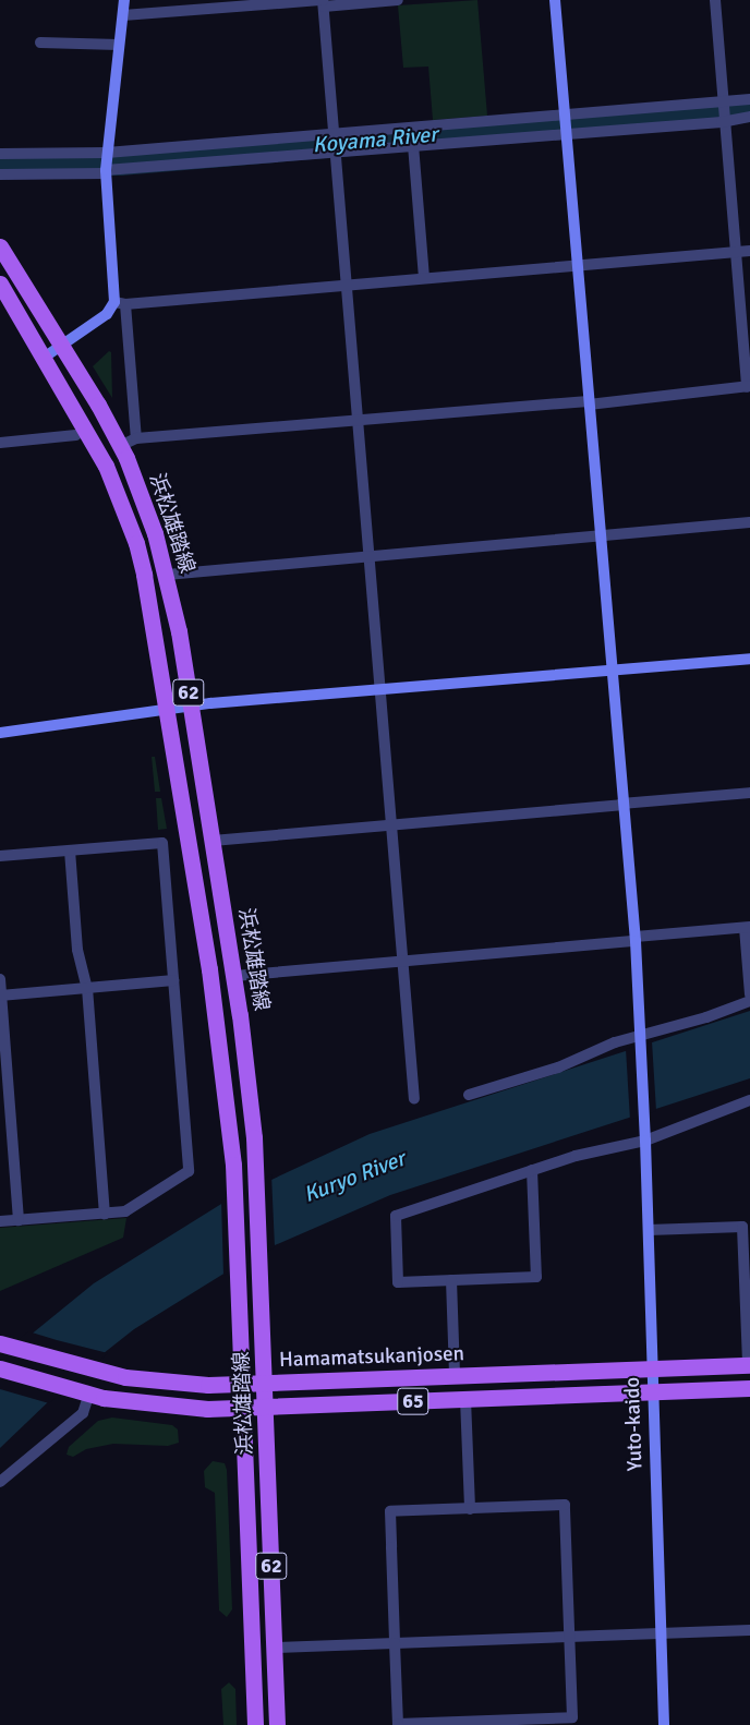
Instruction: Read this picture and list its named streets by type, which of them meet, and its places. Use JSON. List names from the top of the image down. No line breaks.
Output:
{"streets":{"main road":["浜松雄踏線","62","Hamamatsukanjosen","65"],"street":["Yuto-kaido"]},"crossings":[["浜松雄踏線","Hamamatsukanjosen"],["浜松雄踏線","65"],["Hamamatsukanjosen","Yuto-kaido"],["65","Yuto-kaido"]],"water":["Koyama River","Kuryo River"]}
